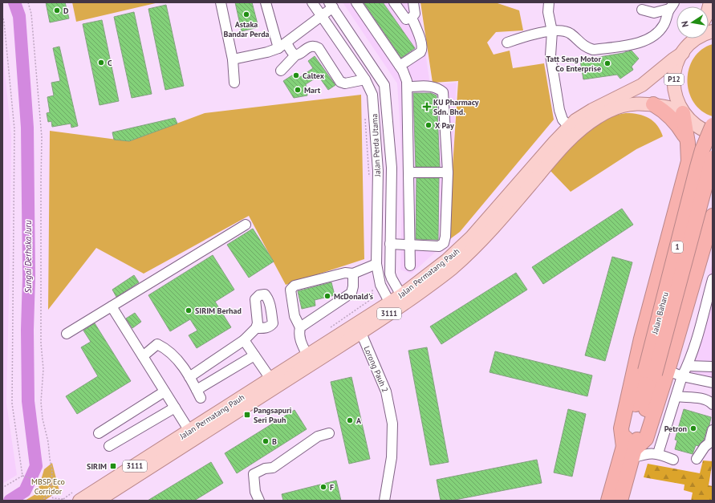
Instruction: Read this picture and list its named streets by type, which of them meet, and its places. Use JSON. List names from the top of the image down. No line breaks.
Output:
{"streets":{"highway":["1","Jalan Baharu"],"main road":["P12","Jalan Permatang Pauh","3111"],"street":["Jalan Perda Utama","Lorong Pauh 2"]},"crossings":[["P12","Jalan Permatang Pauh"],["Jalan Perda Utama","Jalan Permatang Pauh"],["Jalan Permatang Pauh","Lorong Pauh 2"]],"water":["Sungai Derhaka Juru"],"parks":["MBSP Eco Corridor"],"places":{"other":["D","Astaka Bandar Perda","C","Tatt Seng Motor Co Enterprise","Caltex","Mart","X Pay","McDonald's","SIRIM Berhad","A","Petron","B","F"],"health":["KU Pharmacy Sdn. Bhd."],"transit":["Pangsapuri Seri Pauh","SIRIM"]},"north":"left"}
